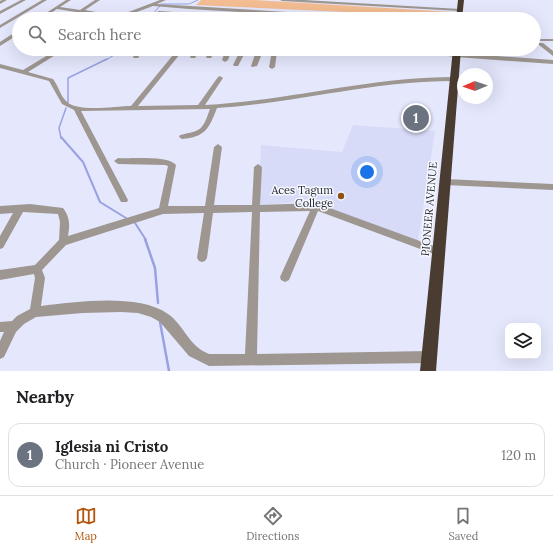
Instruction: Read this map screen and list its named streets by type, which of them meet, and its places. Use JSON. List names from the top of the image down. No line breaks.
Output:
{"streets":{"highway":["PIONEER AVENUE"]},"places":["Aces Tagum College"],"north":"left","page":{"search":"Search here","pins":"1","heading":"Nearby","list":[{"mark":"1","name":"Iglesia ni Cristo","note":"Church · Pioneer Avenue","value":"120 m"}],"nav":["Map","Directions","Saved"]}}
